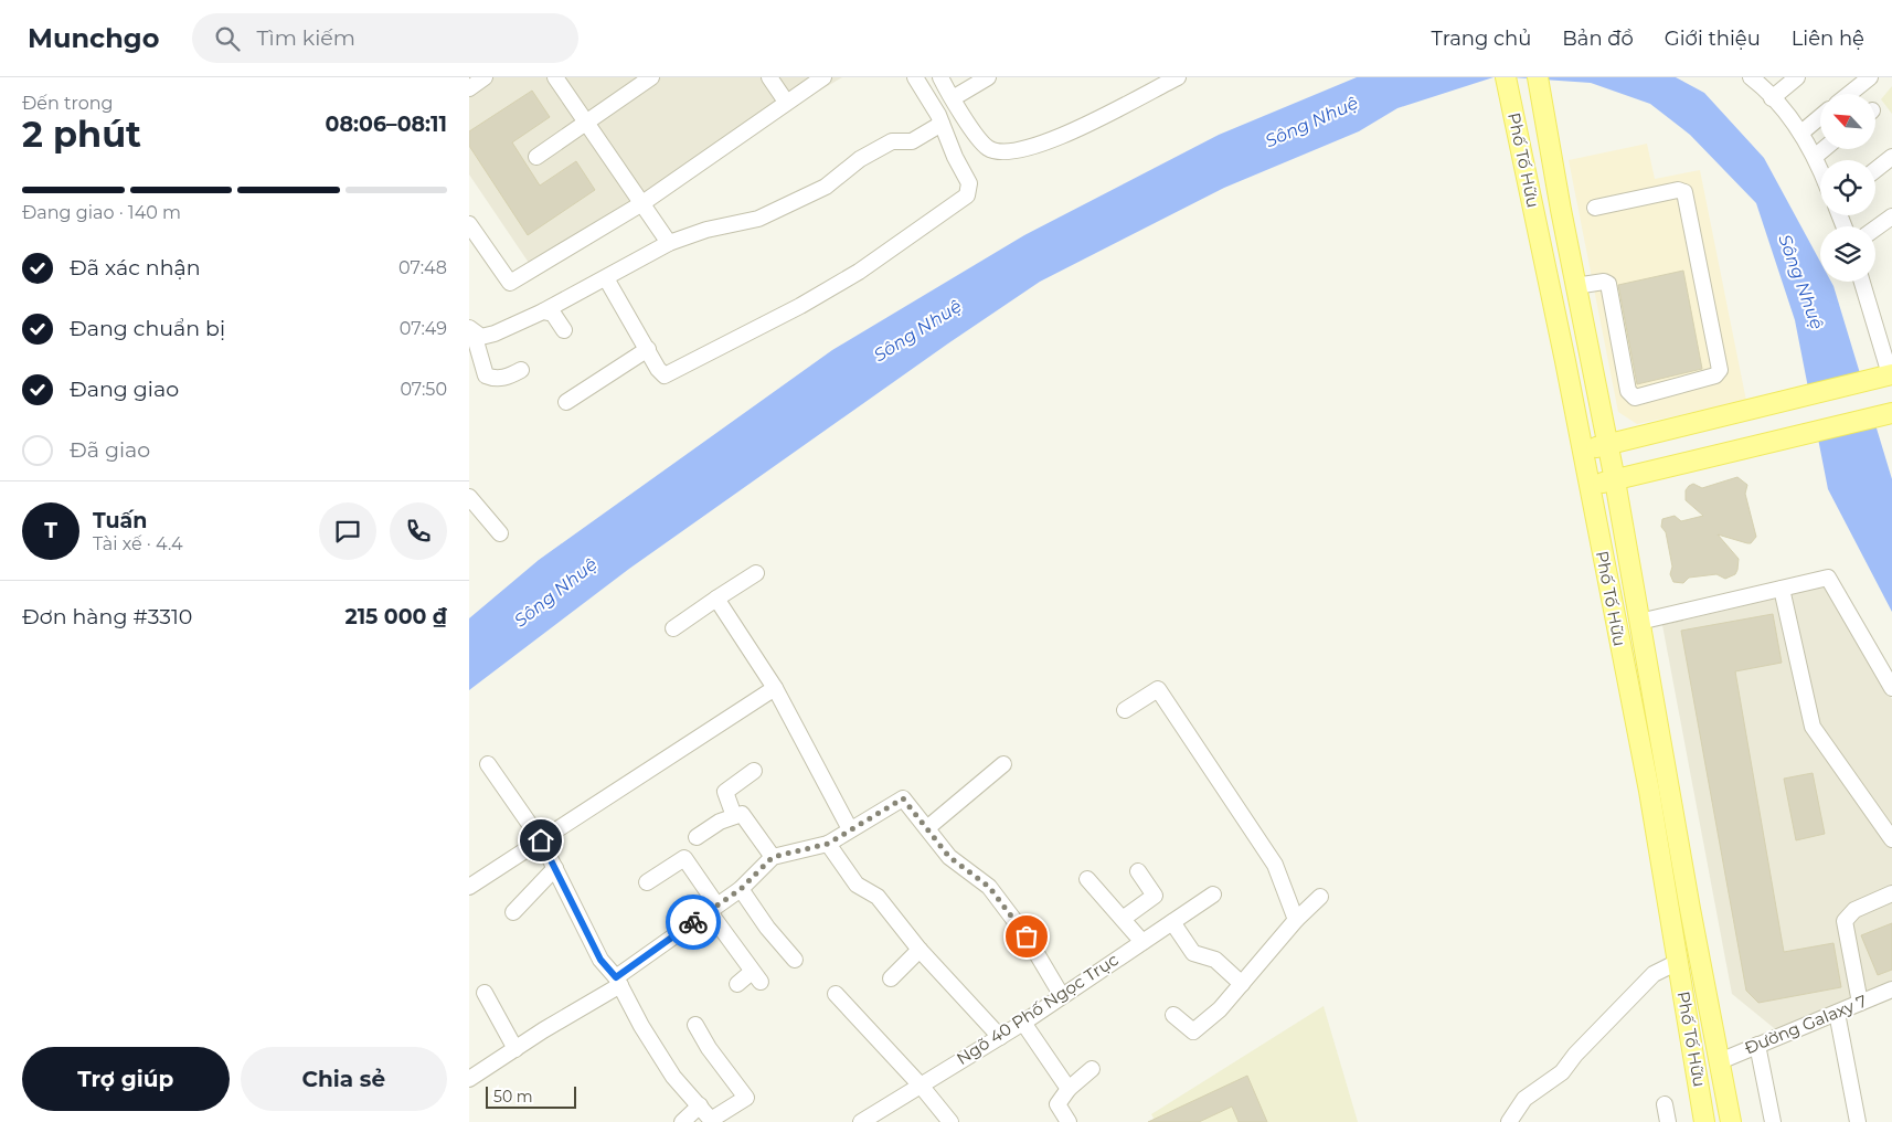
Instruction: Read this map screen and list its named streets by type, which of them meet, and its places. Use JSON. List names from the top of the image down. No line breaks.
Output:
{"streets":{"main road":["Phố Tố Hữu"],"street":["Ngõ 40 Phố Ngọc Trục","Đường Galaxy 7"]},"crossings":[["Phố Tố Hữu","Đường Galaxy 7"]],"water":["Sông Nhuệ"],"scale_bar":"50 m","north":"top left","page":{"header":"Munchgo","search":"Tìm kiếm","nav":["Trang chủ","Bản đồ","Giới thiệu","Liên hệ"],"heading":["2 phút","Đến trong","08:06–08:11"],"panel":["Tuấn","Tài xế · 4.4","Đơn hàng #3310","215 000 ₫"],"bar":"Đang giao · 140 m","list":[["Đã xác nhận","07:48"],["Đang chuẩn bị","07:49"],["Đang giao","07:50"],"Đã giao"],"round":"T","buttons":["Trợ giúp","Chia sẻ"],"scale":"50 m"}}
